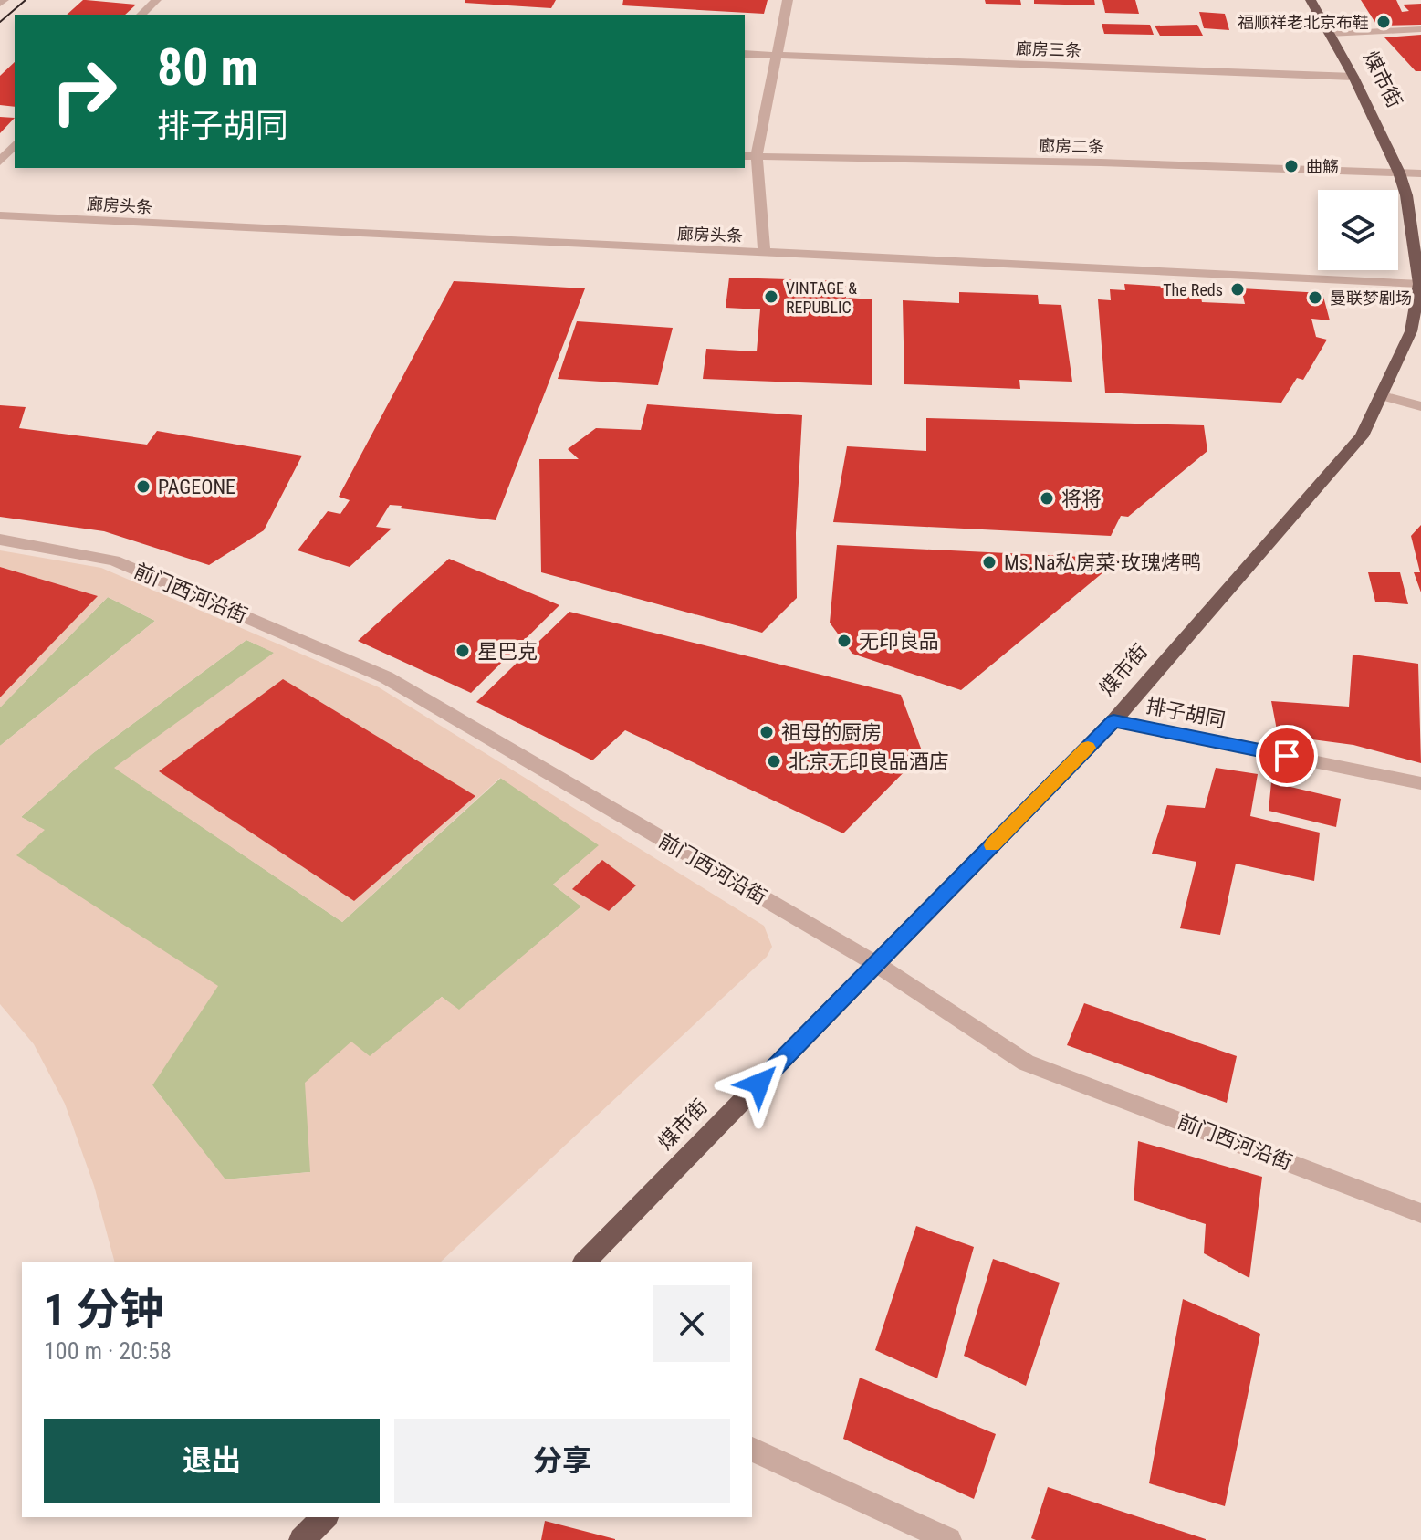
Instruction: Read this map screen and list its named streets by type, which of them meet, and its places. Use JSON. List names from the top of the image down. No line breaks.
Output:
{"streets":{"main road":["煤市街"],"street":["廊房三条","廊房二条","廊房头条","前门西河沿街","排子胡同"]},"crossings":[["廊房三条","煤市街"],["煤市街","廊房二条"],["煤市街","廊房头条"],["煤市街","前门西河沿街"],["煤市街","排子胡同"]],"places":["福顺祥老北京布鞋","曲觞","The Reds","VINTAGE & REPUBLIC","曼联梦剧场","PAGEONE","将将","Ms.Na私房菜·玫瑰烤鸭","无印良品","星巴克","祖母的厨房","北京无印良品酒店"],"page":{"turn":["80 m","排子胡同"],"heading":["1 分钟","100 m · 20:58"],"buttons":["退出","分享"]}}
